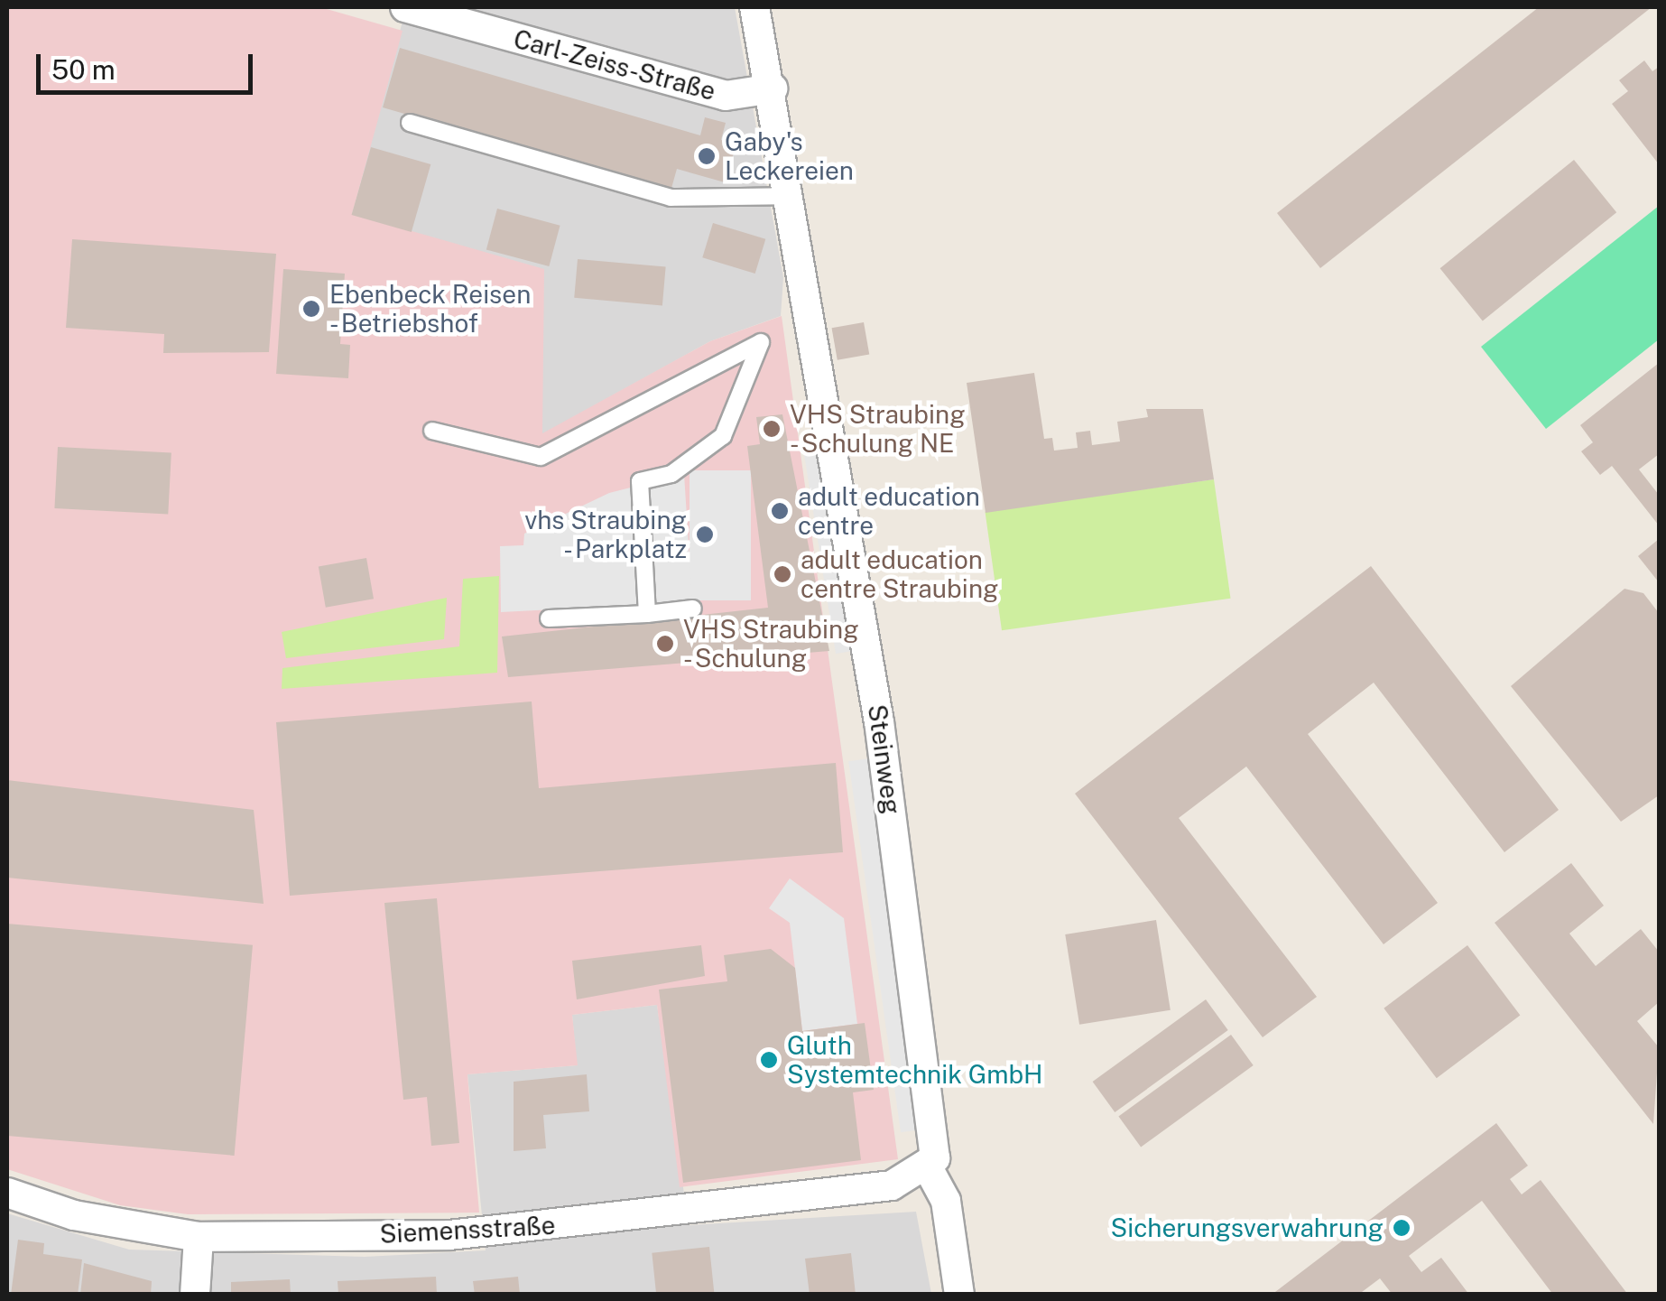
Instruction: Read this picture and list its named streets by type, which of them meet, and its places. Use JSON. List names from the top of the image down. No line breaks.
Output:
{"streets":{"street":["Carl-Zeiss-Straße","Steinweg","Siemensstraße"]},"crossings":[["Carl-Zeiss-Straße","Steinweg"],["Steinweg","Siemensstraße"]],"places":["Gaby's Leckereien","Ebenbeck Reisen - Betriebshof","VHS Straubing - Schulung NE","adult education centre","vhs Straubing - Parkplatz","adult education centre Straubing","VHS Straubing - Schulung","Gluth Systemtechnik GmbH","Sicherungsverwahrung"],"scale_bar":"50 m"}
